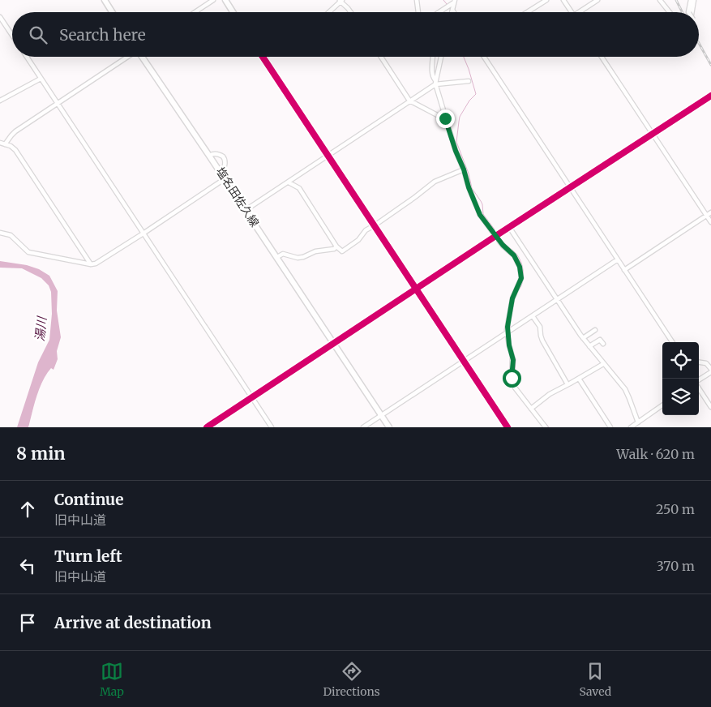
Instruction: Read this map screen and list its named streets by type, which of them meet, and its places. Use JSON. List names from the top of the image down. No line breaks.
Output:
{"streets":{"main road":["塩名田佐久線"]},"water":["湯川"],"page":{"search":"Search here","heading":["8 min","Walk · 620 m"],"list":[["Continue","旧中山道","250 m"],["Turn left","旧中山道","370 m"],"Arrive at destination"],"nav":["Map","Directions","Saved"]}}
